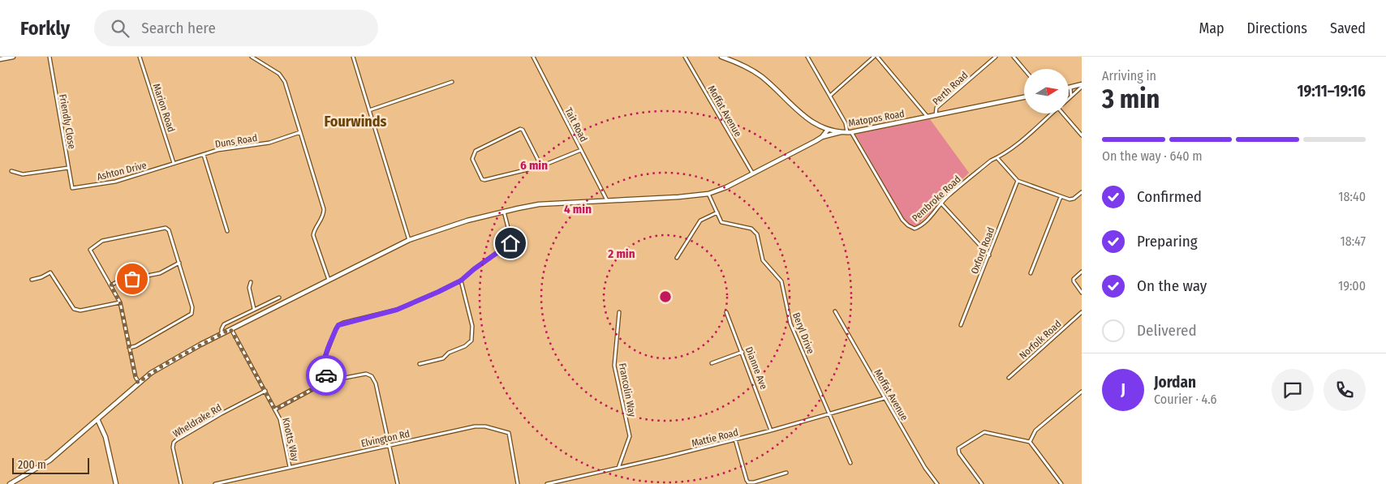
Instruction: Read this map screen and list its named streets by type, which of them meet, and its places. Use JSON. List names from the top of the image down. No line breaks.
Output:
{"streets":{"street":["Perth Road","Marion Road","Moffat Avenue","Matopos Road","Friendly Close","Tait Road","Duns Road","Ashton Drive","Pembroke Road","Oxford Road","Beryl Drive","Norfolk Road","Dianne Ave","Francolin Way","Wheldrake Rd","Mattie Road","Elvington Rd","Knotts Way"]},"crossings":[["Perth Road","Matopos Road"],["Marion Road","Duns Road"],["Marion Road","Ashton Drive"],["Moffat Avenue","Mattie Road"],["Matopos Road","Pembroke Road"],["Friendly Close","Ashton Drive"],["Duns Road","Ashton Drive"],["Beryl Drive","Mattie Road"],["Dianne Ave","Mattie Road"],["Francolin Way","Mattie Road"],["Wheldrake Rd","Knotts Way"],["Elvington Rd","Knotts Way"]],"districts":["Fourwinds"],"scale_bar":"200 m","north":"right","page":{"header":"Forkly","search":"Search here","nav":["Map","Directions","Saved"],"heading":["3 min","Arriving in","19:11–19:16"],"panel":["Jordan","Courier · 4.6"],"bar":"On the way · 640 m","list":[["Confirmed","18:40"],["Preparing","18:47"],["On the way","19:00"],"Delivered"],"round":"J","scale":"200 m"},"rings":["6 min","4 min","2 min"]}
